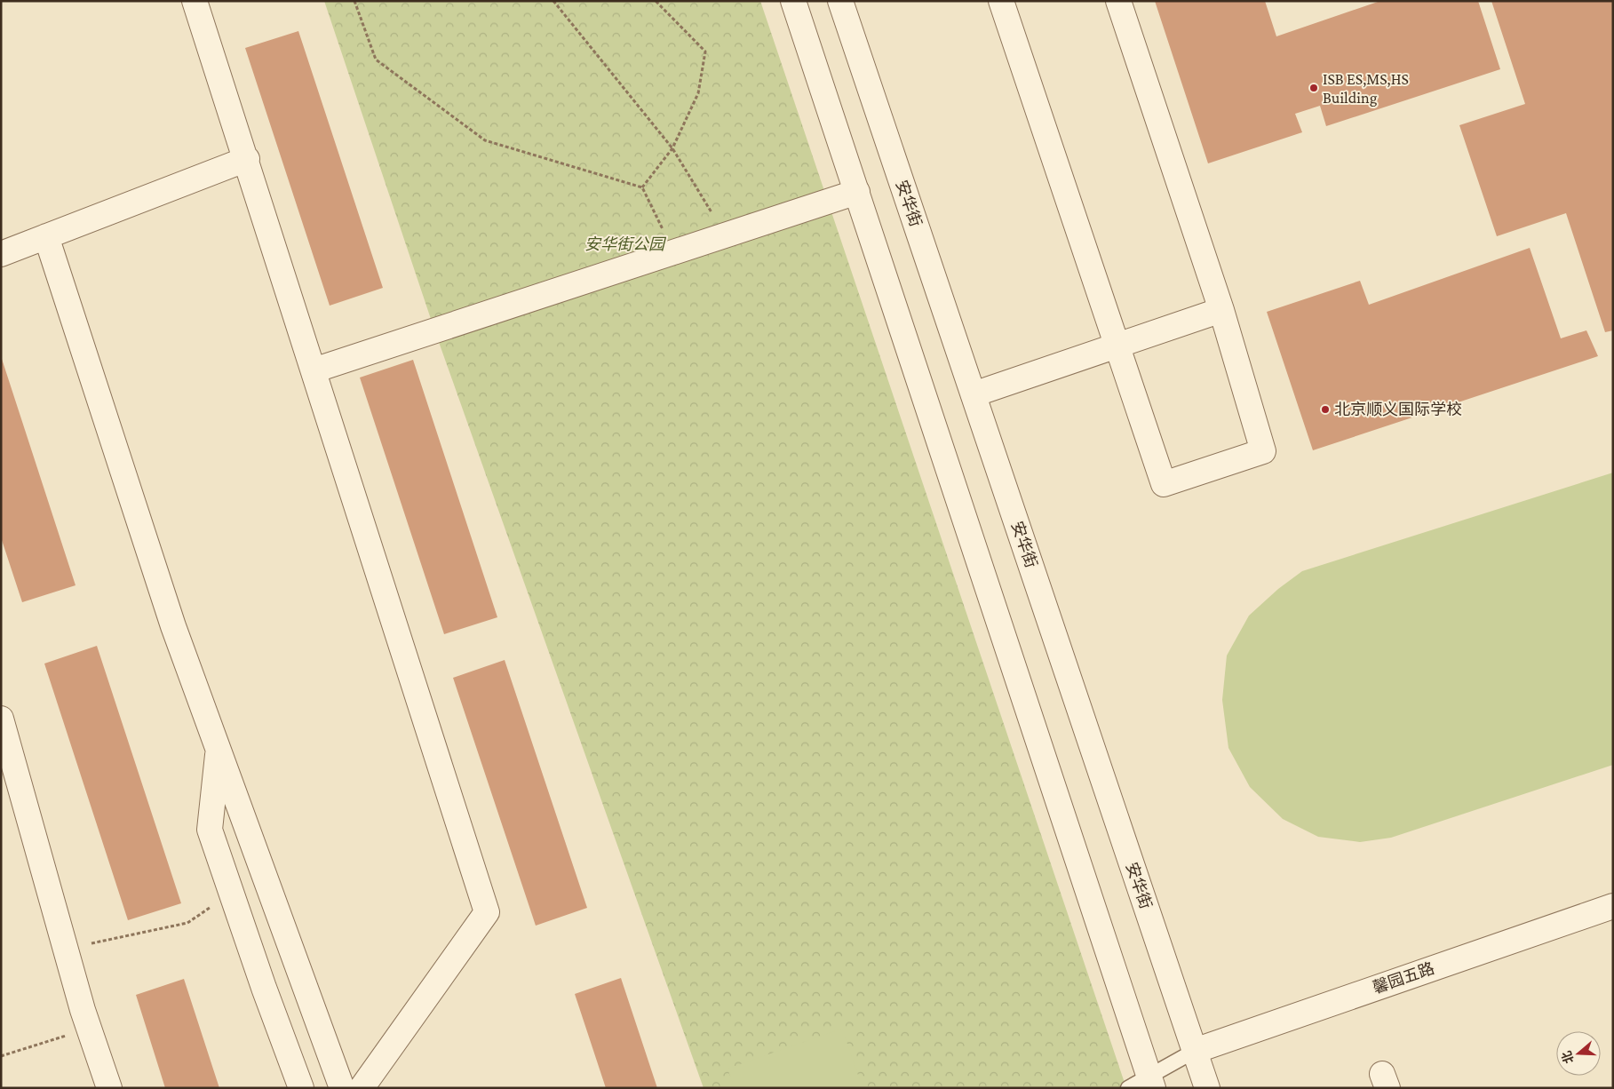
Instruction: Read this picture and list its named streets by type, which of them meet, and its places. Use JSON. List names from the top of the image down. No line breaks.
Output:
{"streets":{"street":["安华街","馨园五路"]},"crossings":[["安华街","馨园五路"]],"parks":["安华街公园"],"places":["ISB ES,MS,HS Building","北京顺义国际学校"],"north":"left"}
